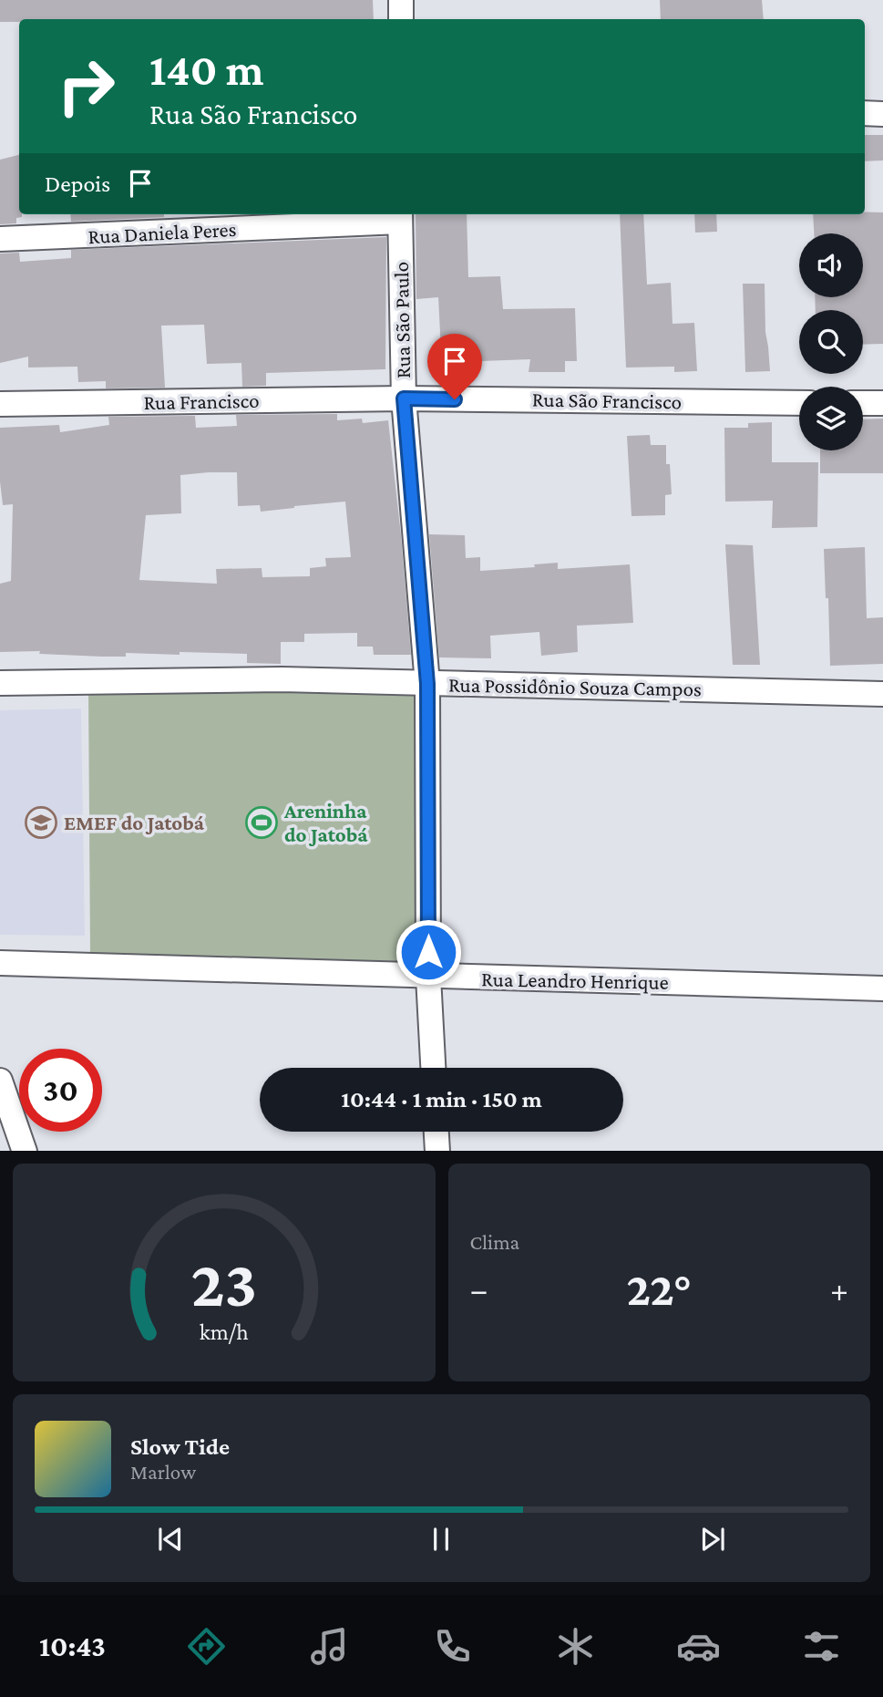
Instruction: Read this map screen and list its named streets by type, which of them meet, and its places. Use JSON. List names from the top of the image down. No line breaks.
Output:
{"streets":{"street":["Rua Daniela Peres","Rua São Paulo","Rua São Francisco","Rua Francisco","Rua Possidônio Souza Campos","Rua Leandro Henrique"]},"crossings":[["Rua Daniela Peres","Rua São Paulo"],["Rua São Paulo","Rua São Francisco"],["Rua São Paulo","Rua Francisco"],["Rua São Paulo","Rua Possidônio Souza Campos"],["Rua São Paulo","Rua Leandro Henrique"],["Rua São Francisco","Rua Francisco"]],"places":{"school or university":["EMEF do Jatobá"],"sports":["Areninha do Jatobá"]},"page":{"turn":["140 m","Rua São Francisco"],"then":"Depois","limit":"30","trip":"10:44 · 1 min · 150 m","tile":"Clima","heat":["−","22°","+"],"song":["Slow Tide","Marlow"],"tabs":"10:43","gauge":["23","km/h"]}}
